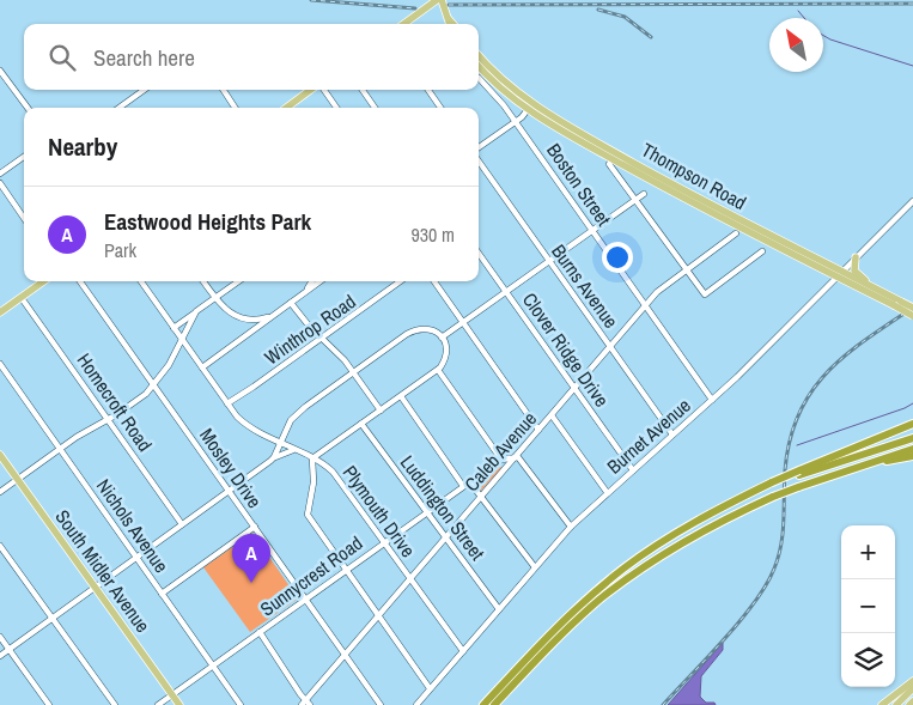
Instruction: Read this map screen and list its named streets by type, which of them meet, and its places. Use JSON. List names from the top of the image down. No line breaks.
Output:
{"streets":{"main road":["Thompson Road","South Midler Avenue"],"street":["Boston Street","Burns Avenue","Winthrop Road","Clover Ridge Drive","Homecroft Road","Burnet Avenue","Caleb Avenue","Mosley Drive","Luddington Street","Plymouth Drive","Nichols Avenue","Sunnycrest Road"]},"crossings":[["Thompson Road","Burnet Avenue"],["Boston Street","Burnet Avenue"],["Boston Street","Caleb Avenue"],["Burns Avenue","Burnet Avenue"],["Burns Avenue","Caleb Avenue"],["Winthrop Road","Plymouth Drive"],["Clover Ridge Drive","Burnet Avenue"],["Clover Ridge Drive","Caleb Avenue"],["Burnet Avenue","Luddington Street"],["Burnet Avenue","Plymouth Drive"],["Caleb Avenue","Mosley Drive"],["Caleb Avenue","Luddington Street"],["Caleb Avenue","Plymouth Drive"],["Caleb Avenue","Sunnycrest Road"],["Mosley Drive","Sunnycrest Road"],["Luddington Street","Sunnycrest Road"],["Plymouth Drive","Sunnycrest Road"],["Nichols Avenue","Sunnycrest Road"],["South Midler Avenue","Sunnycrest Road"]],"north":"top left","page":{"search":"Search here","heading":"Nearby","list":[{"mark":"A","name":"Eastwood Heights Park","note":"Park","value":"930 m"}],"map_buttons":["+","−"],"pins":"A"}}
